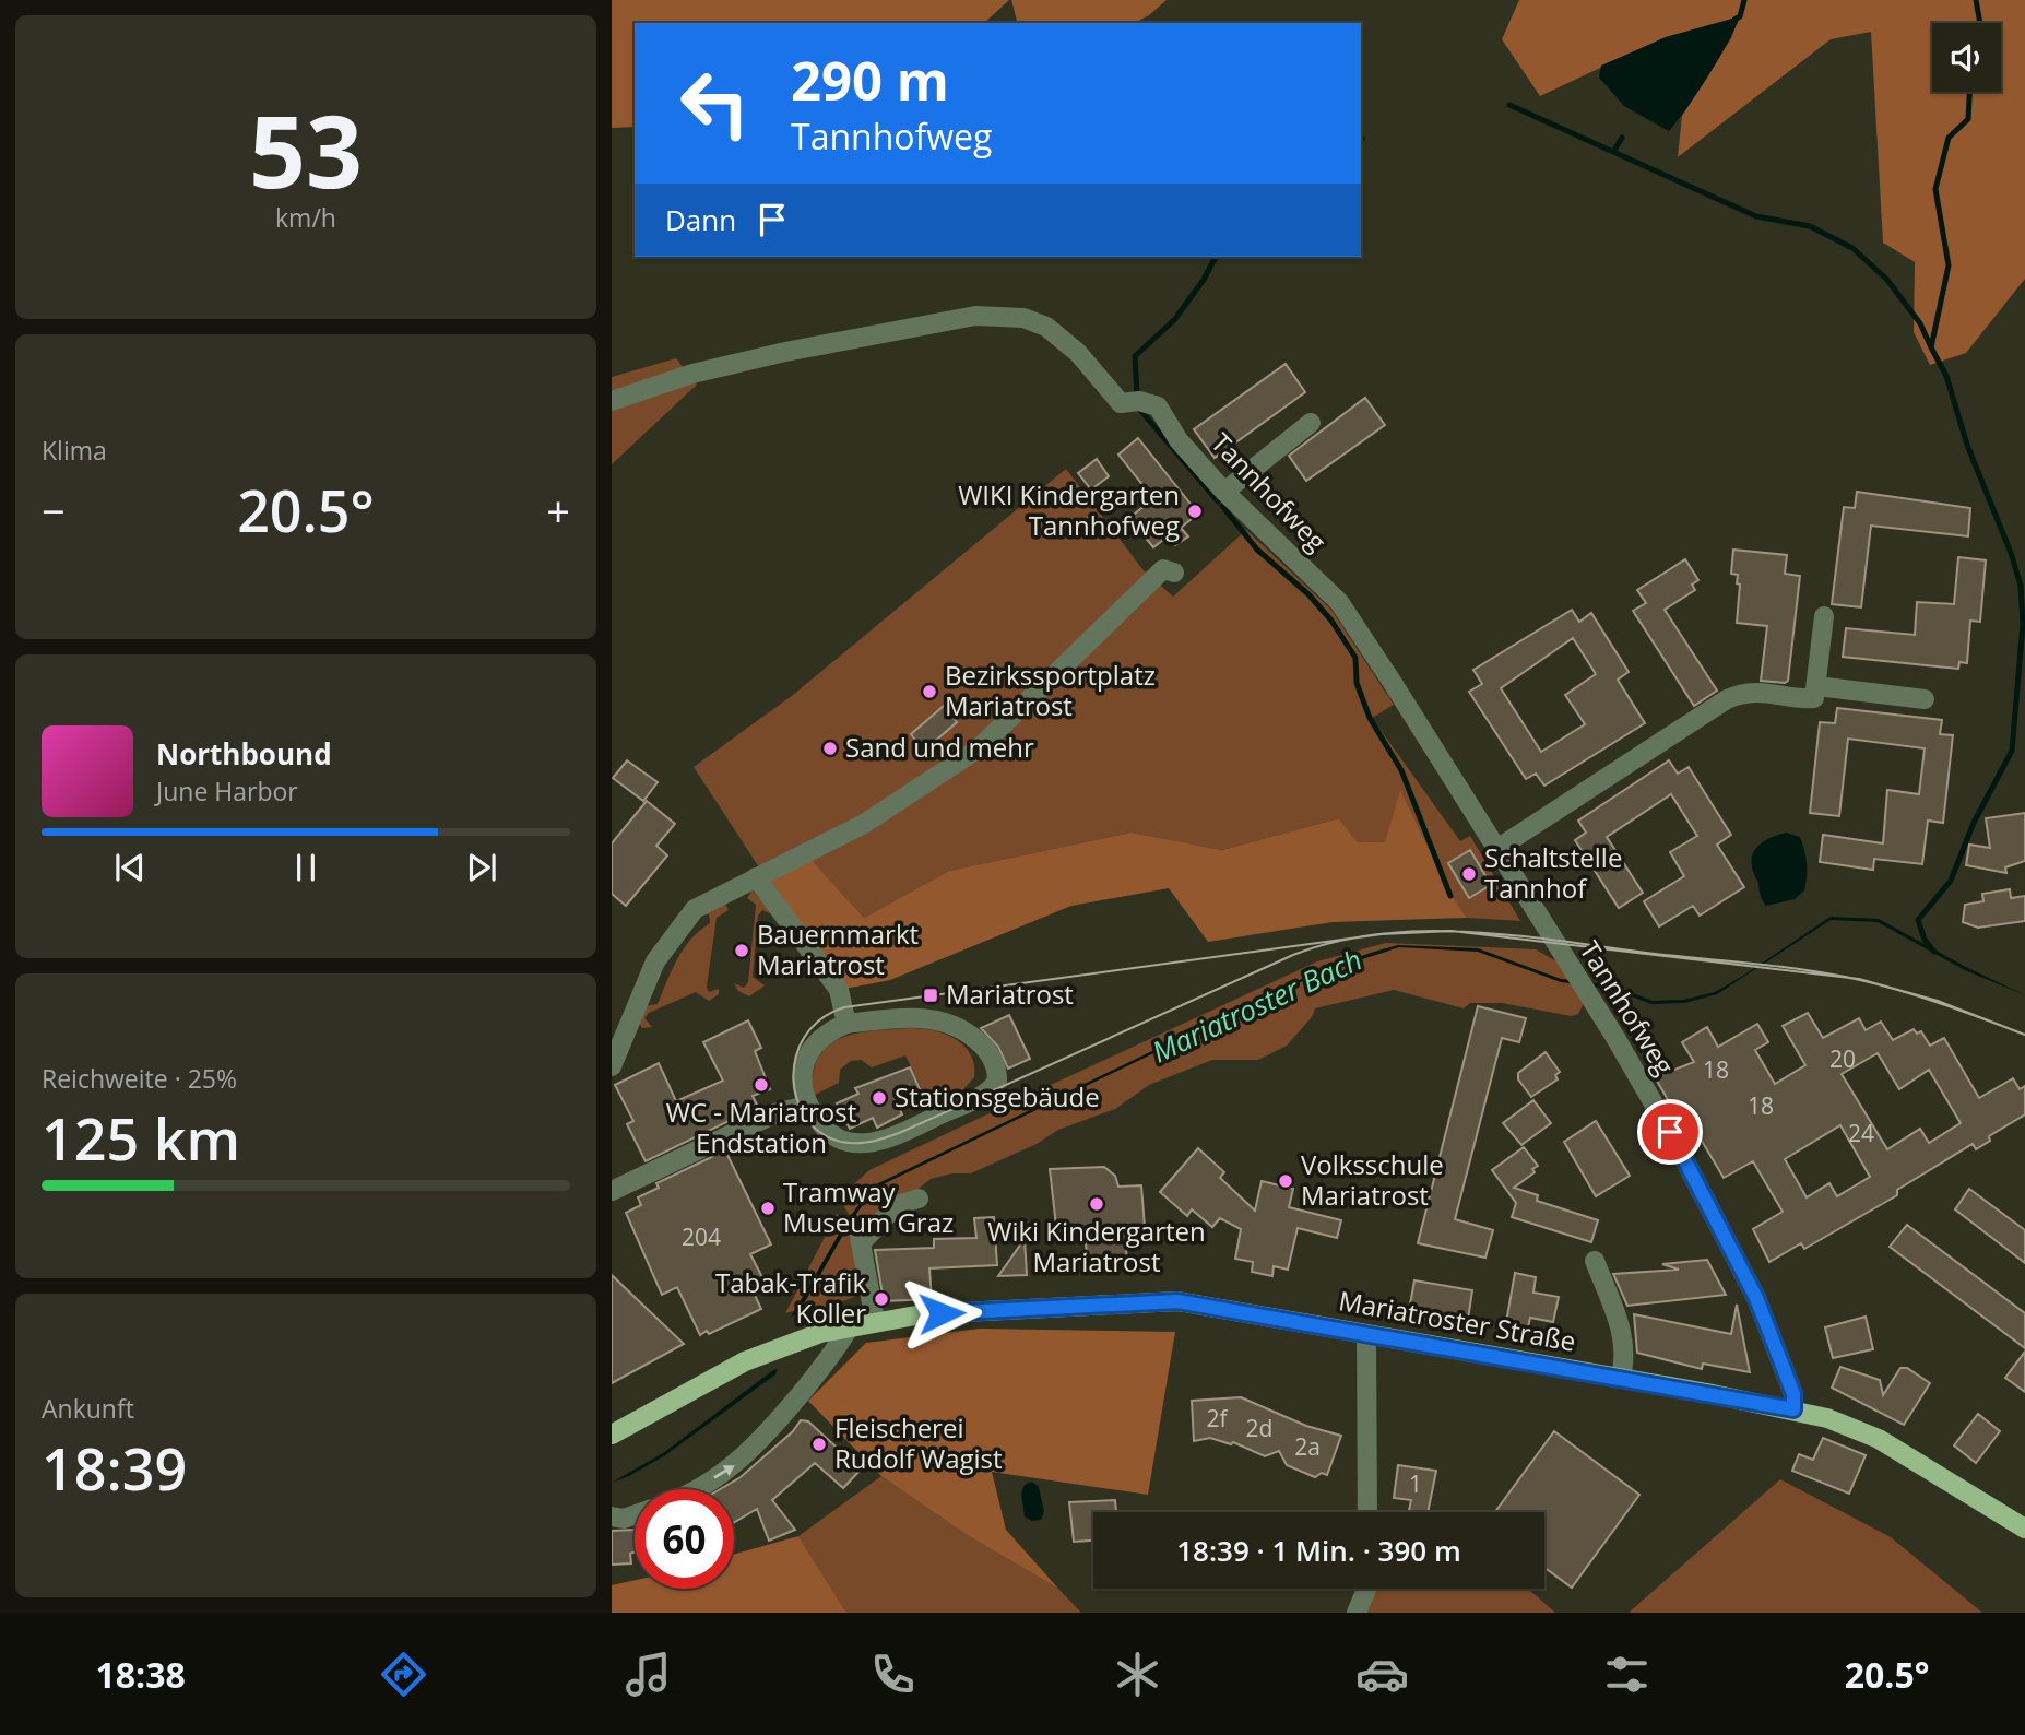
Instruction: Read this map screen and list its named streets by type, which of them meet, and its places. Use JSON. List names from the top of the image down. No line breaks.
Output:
{"streets":{"main road":["Mariatroster Straße"],"street":["Tannhofweg"]},"crossings":[["Tannhofweg","Mariatroster Straße"]],"water":["Mariatroster Bach"],"places":{"other":["WIKI Kindergarten Tannhofweg","Bezirkssportplatz Mariatrost","Sand und mehr","Schaltstelle Tannhof","Bauernmarkt Mariatrost","WC - Mariatrost Endstation","Stationsgebäude","Volksschule Mariatrost","Wiki Kindergarten Mariatrost","Tramway Museum Graz","Tabak-Trafik Koller","Fleischerei Rudolf Wagist"],"transit":["Mariatrost"]},"house_numbers":["20","18","18","24","204","2f","2d","2a","1"],"page":{"tile":[["53","km/h"],"Klima",["Reichweite · 25%","125 km"],["Ankunft","18:39"]],"turn":["290 m","Tannhofweg"],"then":"Dann","heat":["−","20.5°","+"],"song":["Northbound","June Harbor"],"limit":"60","trip":"18:39 · 1 Min. · 390 m","tabs":["18:38","20.5°"]}}
